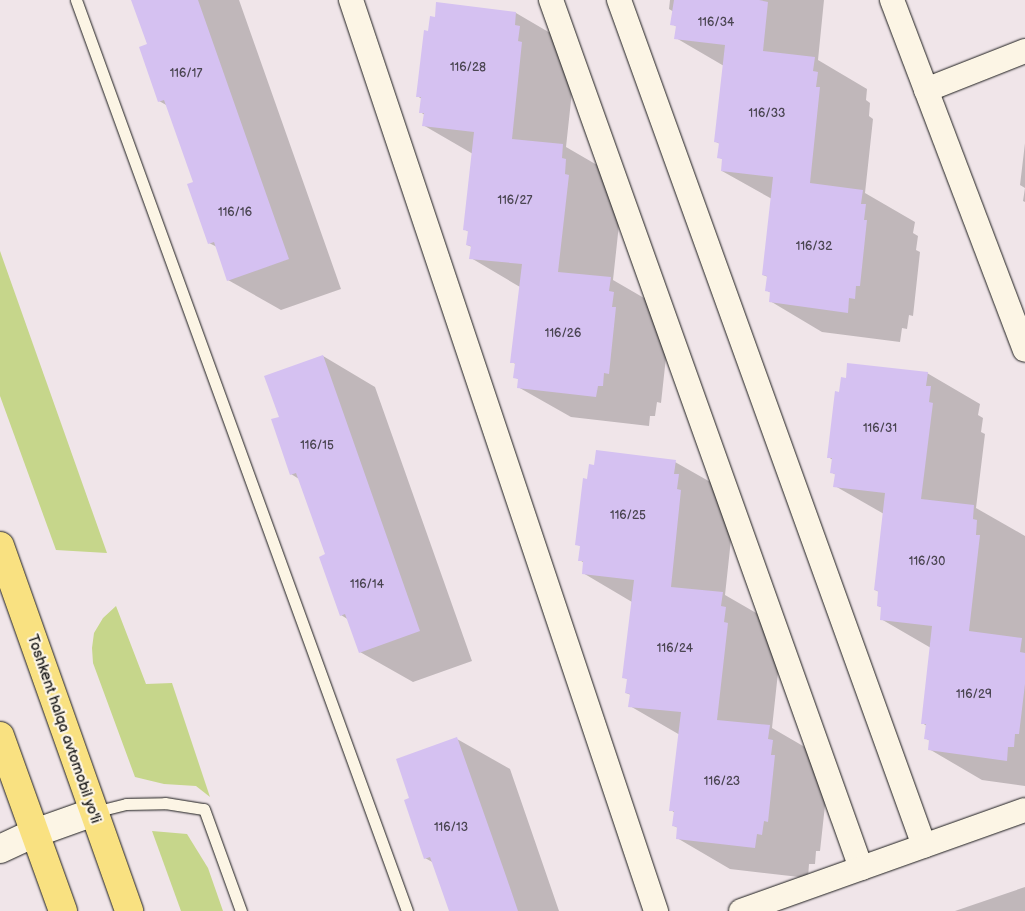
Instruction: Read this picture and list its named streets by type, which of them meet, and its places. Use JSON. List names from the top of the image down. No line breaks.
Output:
{"streets":{"highway":["Toshkent halqa avtomobil yo'li"]},"house_numbers":["116/34","116/28","116/17","116/33","116/27","116/16","116/32","116/26","116/31","116/15","116/25","116/30","116/14","116/24","116/29","116/23","116/13"]}
